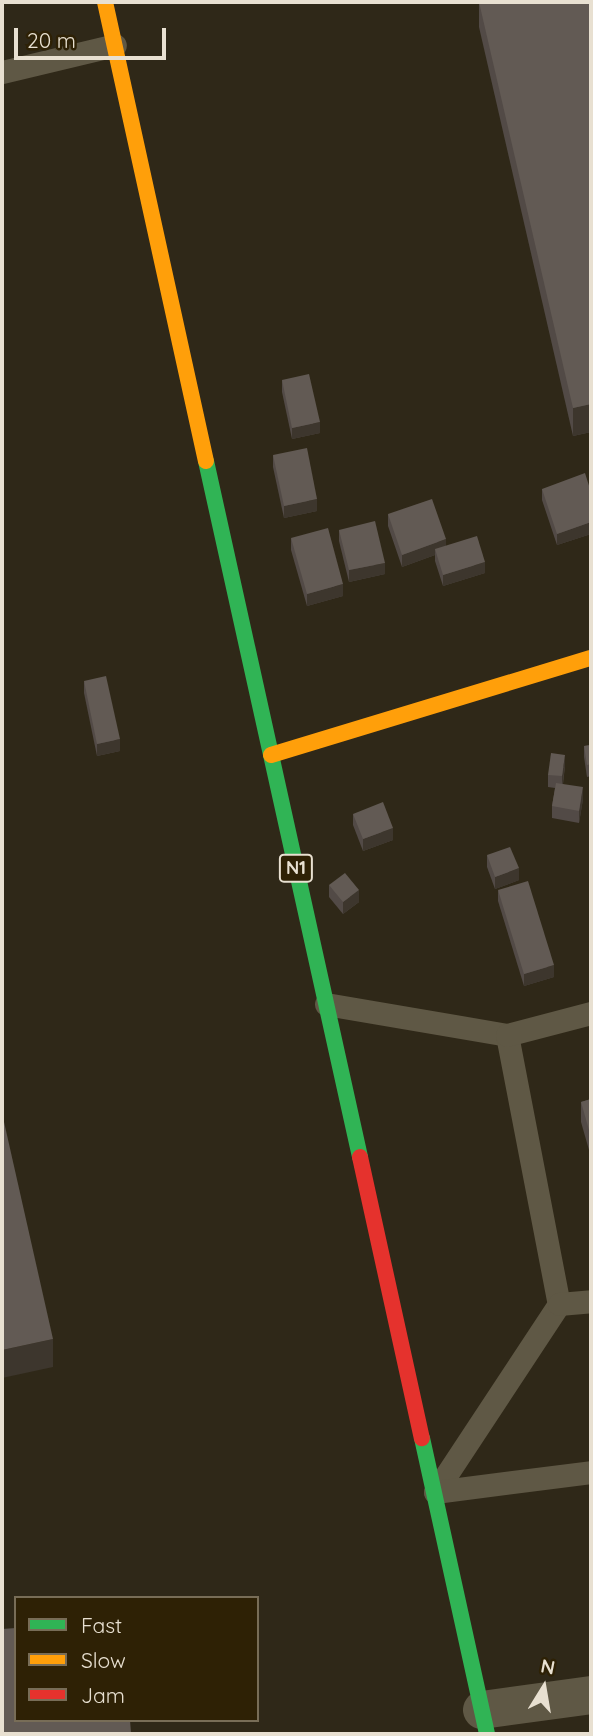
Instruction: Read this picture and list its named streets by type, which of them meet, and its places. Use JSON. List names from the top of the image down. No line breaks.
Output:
{"streets":{"main road":["N1"]},"legend":["Fast","Slow","Jam"],"scale_bar":"20 m","north":"top"}
